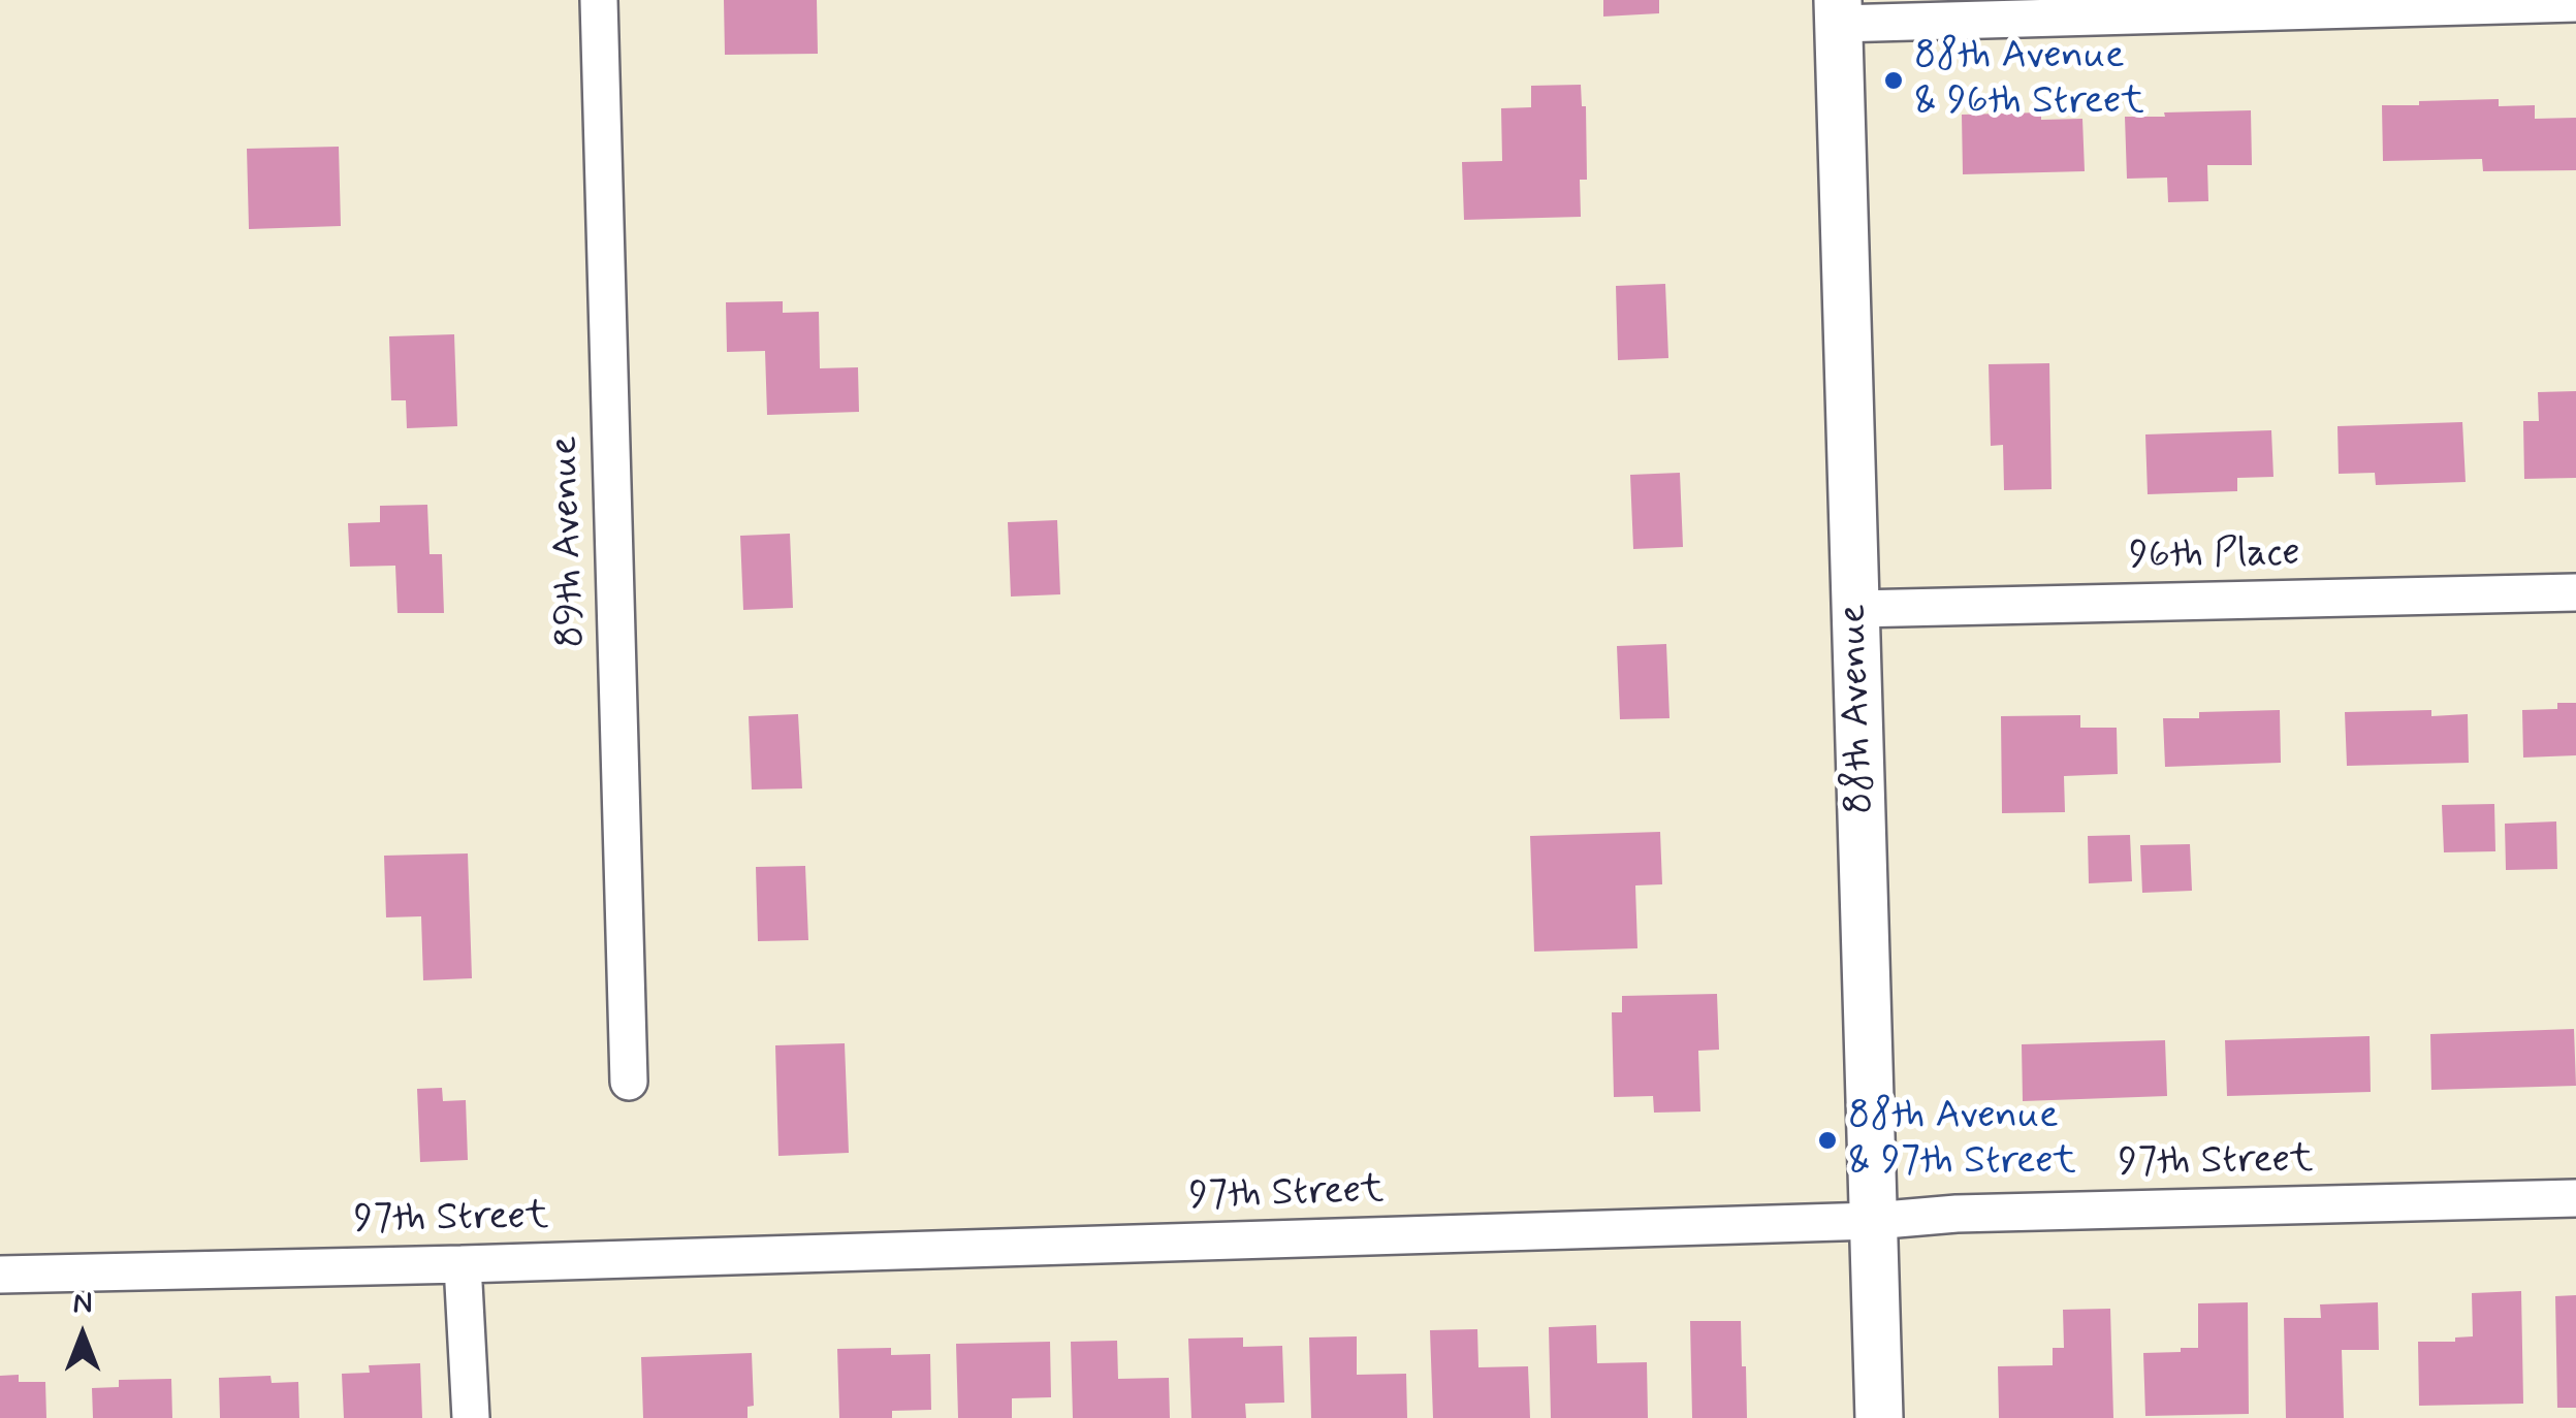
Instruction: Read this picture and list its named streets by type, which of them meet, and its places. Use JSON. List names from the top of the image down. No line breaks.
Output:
{"streets":{"street":["89th Avenue","96th Place","88th Avenue","97th Street"]},"crossings":[["96th Place","88th Avenue"],["88th Avenue","97th Street"]],"places":["88th Avenue & 96th Street","88th Avenue & 97th Street"],"north":"top"}
